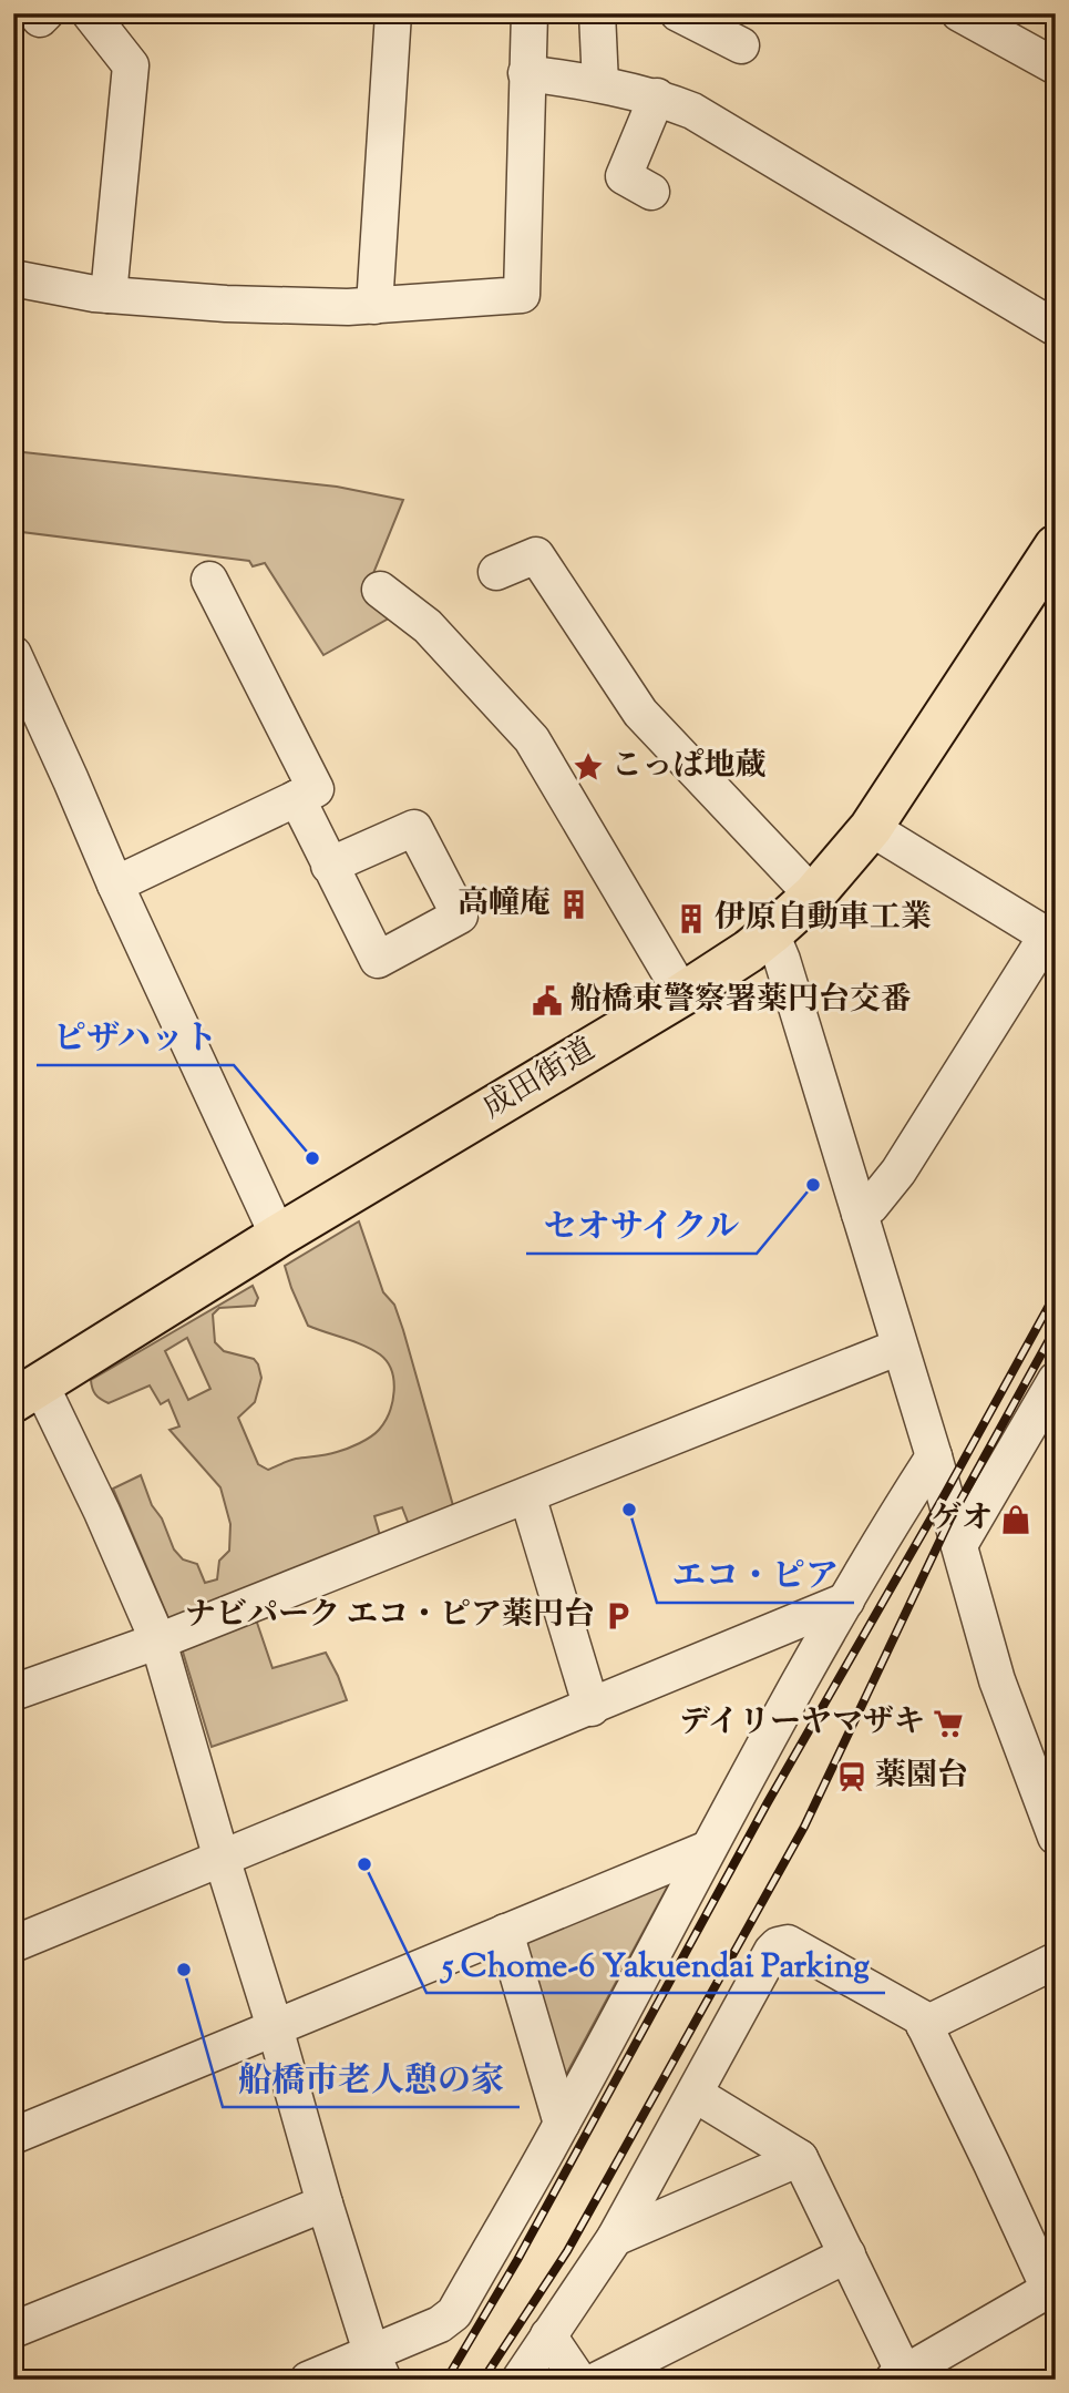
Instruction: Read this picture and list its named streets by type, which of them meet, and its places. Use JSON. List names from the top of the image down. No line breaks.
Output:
{"streets":{"highway":["成田街道"]},"places":{"place":["こっぱ地蔵"],"building":["高幢庵","伊原自動車工業"],"public building":["船橋東警察署薬円台交番"],"other":["ピザハット","セオサイクル","エコ・ピア","5 Chome-6 Yakuendai Parking","船橋市老人憩の家"],"shop":["ゲオ"],"parking":["ナビパーク エコ・ピア薬円台"],"supermarket":["デイリーヤマザキ"],"station":["薬園台"]}}
